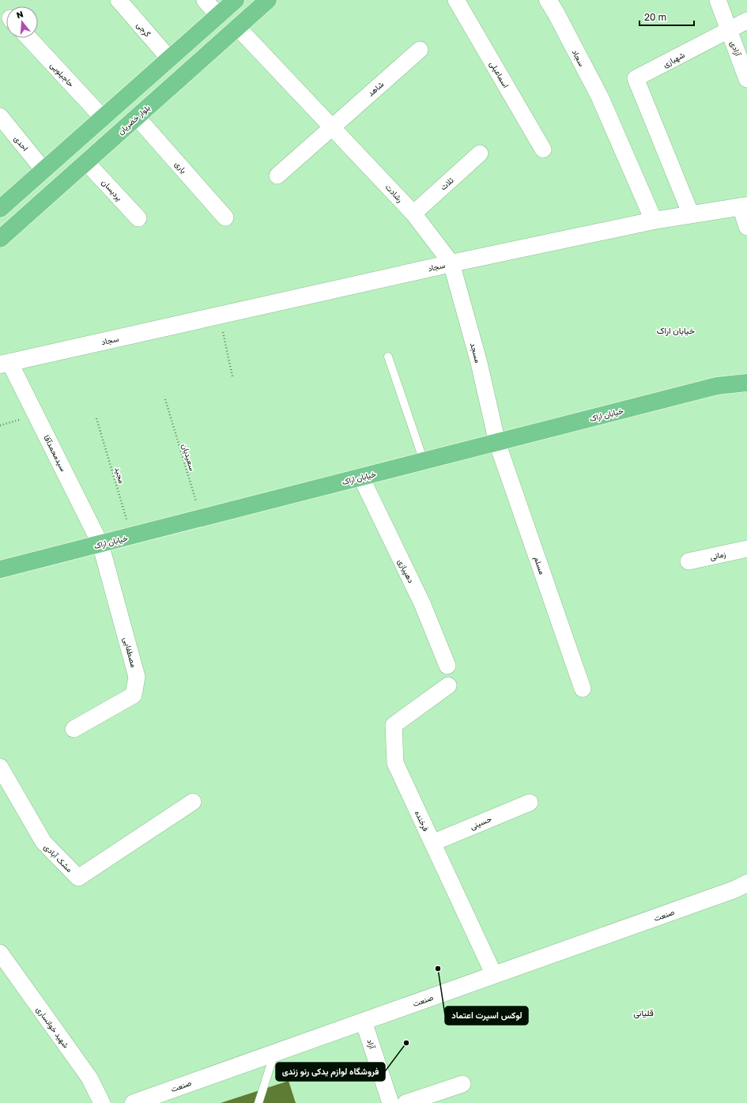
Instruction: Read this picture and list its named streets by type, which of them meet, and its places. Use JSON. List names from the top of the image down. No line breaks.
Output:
{"streets":{"main road":["بلوار خضریان","خیابان اراک"],"street":["گرجی","آزادی","سجاد","شهبازی","حاجیلویی","اسماعیلی","شاهد","احدی","یاری","ثلاث","پردیسان","رشادت","مسجد","سیدمحمدآقا","زمانی","مسلم","دهپیازی","مصطفایی","فرخنده","حسینی","مشک آبادی","صنعت","شهید خوانساری","آزاد"],"path":["سعیدیان","مجید"]},"crossings":[["آزادی","شهبازی"],["سجاد","شهبازی"],["سجاد","رشادت"],["سجاد","مسجد"],["سجاد","سیدمحمدآقا"],["شاهد","رشادت"],["بلوار خضریان","یاری"],["بلوار خضریان","پردیسان"],["بلوار خضریان","رشادت"],["ثلاث","رشادت"],["رشادت","مسجد"],["مسجد","خیابان اراک"],["مسجد","مسلم"],["خیابان اراک","سیدمحمدآقا"],["خیابان اراک","سعیدیان"],["خیابان اراک","مجید"],["خیابان اراک","مسلم"],["خیابان اراک","دهپیازی"],["خیابان اراک","مصطفایی"],["سیدمحمدآقا","مصطفایی"],["فرخنده","حسینی"],["فرخنده","صنعت"],["صنعت","آزاد"]],"districts":["خیابان اراک","قلیانی"],"places":["لوکس اسپرت اعتماد","فروشگاه لوازم یدکی رنو زندی"],"scale_bar":"20 m","north":"top"}
